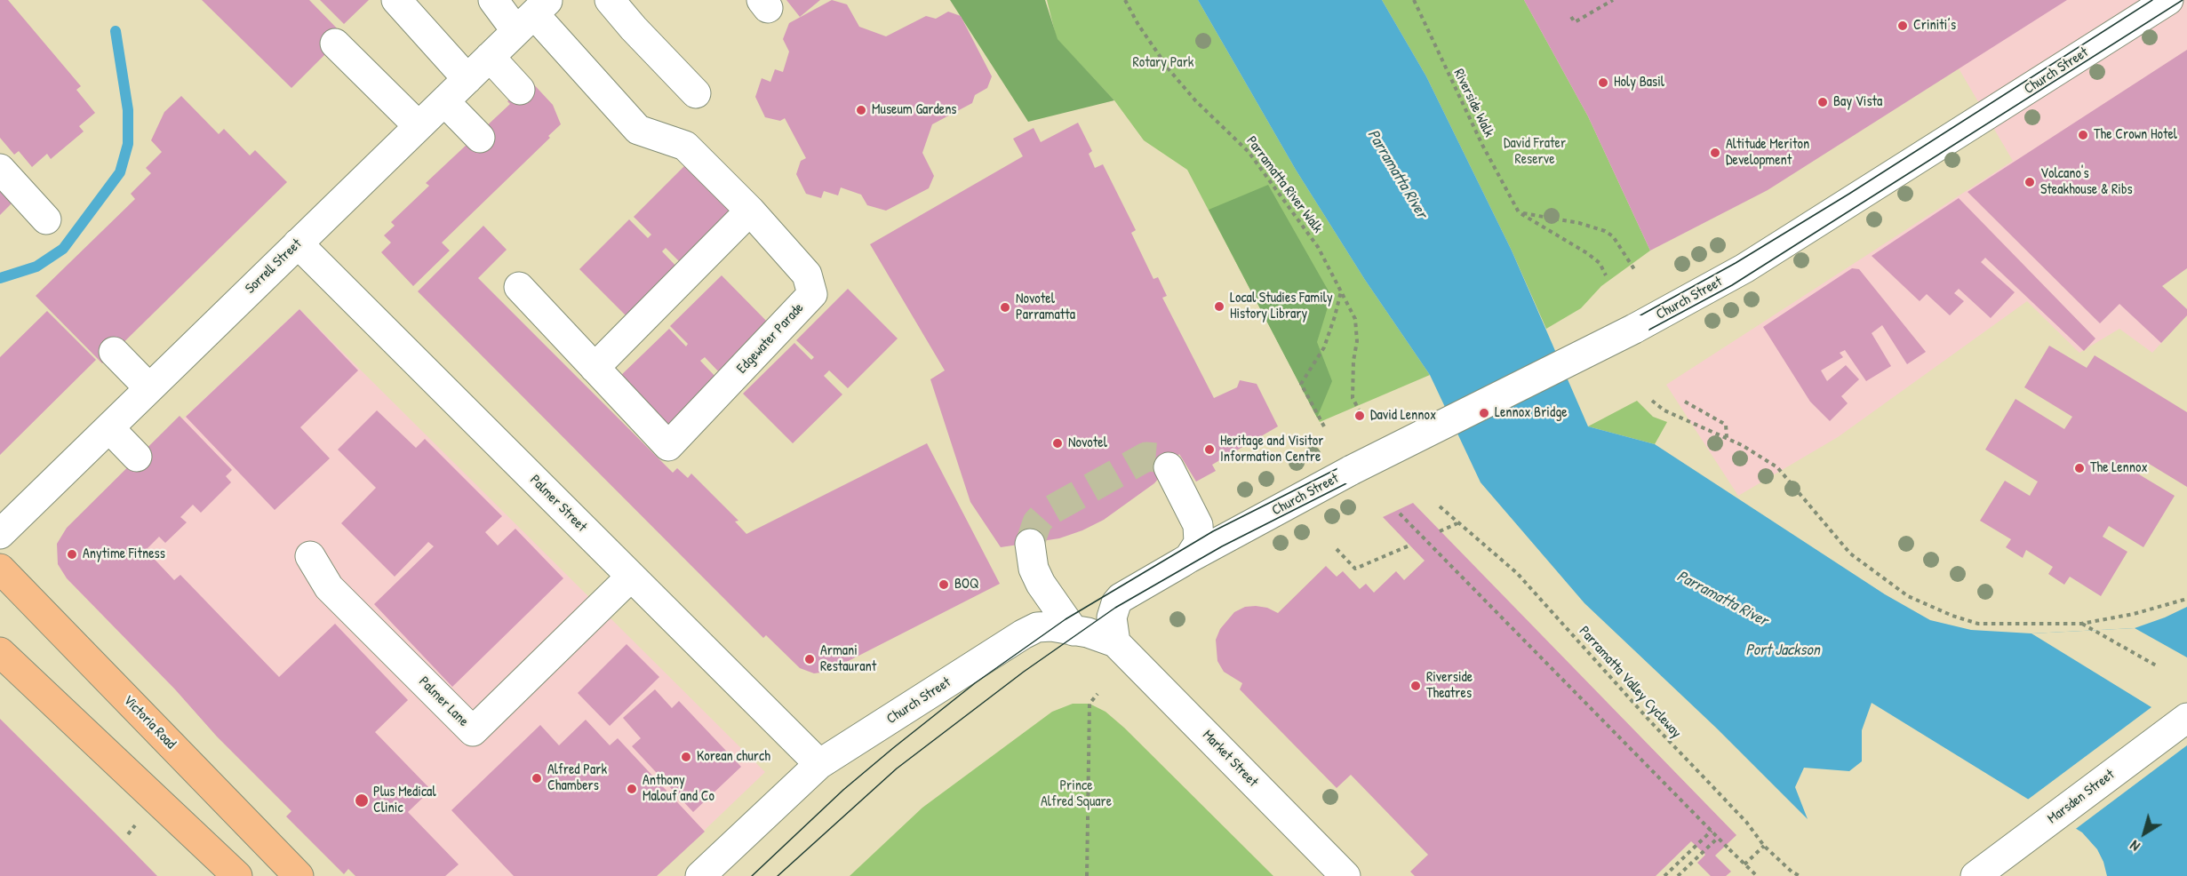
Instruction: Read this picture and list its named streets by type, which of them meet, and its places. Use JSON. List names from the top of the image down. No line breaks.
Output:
{"streets":{"main road":["Victoria Road"],"street":["Church Street","Sorrell Street","Edgewater Parade","Palmer Street","Palmer Lane","Market Street","Marsden Street"],"path":["Riverside Walk","Parramatta River Walk","Parramatta Valley Cycleway"]},"crossings":[["Church Street","Palmer Street"],["Church Street","Market Street"],["Sorrell Street","Edgewater Parade"],["Sorrell Street","Palmer Street"],["Palmer Street","Palmer Lane"]],"water":["Parramatta River","Port Jackson"],"parks":["Rotary Park","David Frater Reserve","Prince Alfred Square"],"places":["Criniti’s","Holy Basil","Bay Vista","Museum Gardens","The Crown Hotel","Altitude Meriton Development","Volcano's Steakhouse & Ribs","Local Studies Family History Library","Novotel Parramatta","Lennox Bridge","David Lennox","Novotel","Heritage and Visitor Information Centre","The Lennox","Anytime Fitness","BOQ","Armani Restaurant","Riverside Theatres","Korean church","Alfred Park Chambers","Anthony Malouf and Co","Plus Medical Clinic"],"north":"bottom left"}
